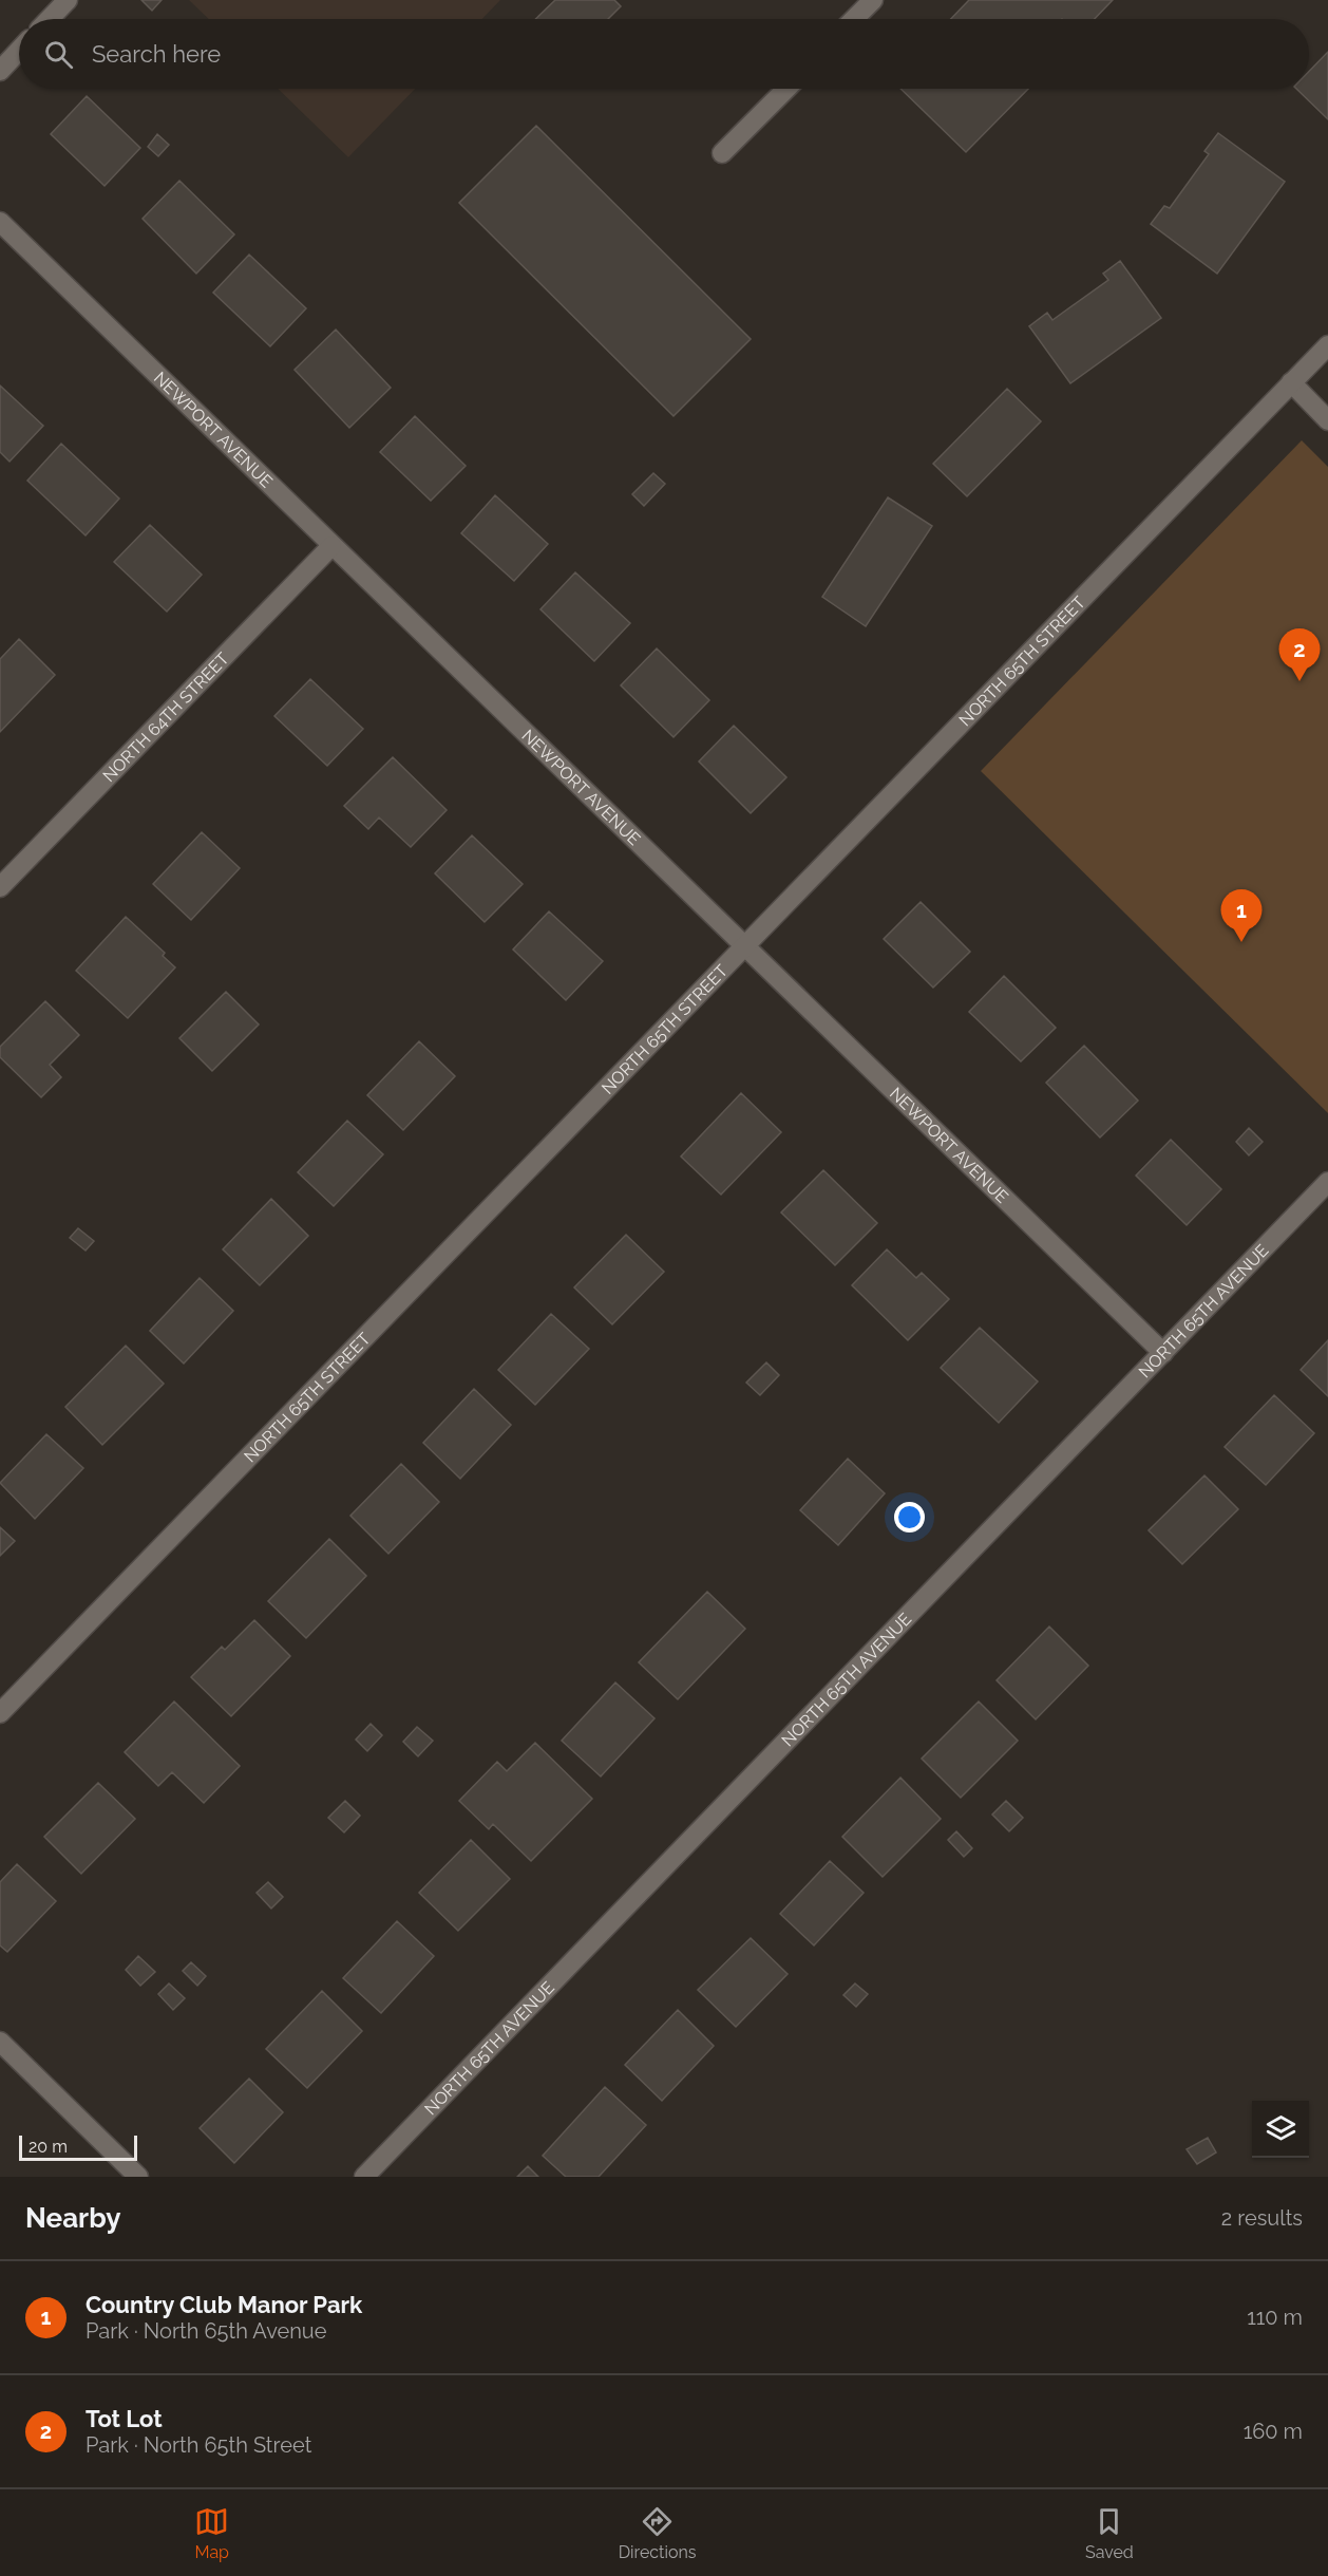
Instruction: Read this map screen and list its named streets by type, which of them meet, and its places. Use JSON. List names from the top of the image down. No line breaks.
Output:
{"streets":{"street":["NEWPORT AVENUE","NORTH 65TH STREET","NORTH 64TH STREET","NORTH 65TH AVENUE"]},"crossings":[["NEWPORT AVENUE","NORTH 65TH STREET"],["NEWPORT AVENUE","NORTH 64TH STREET"],["NEWPORT AVENUE","NORTH 65TH AVENUE"]],"scale_bar":"20 m","page":{"search":"Search here","pins":["2","1"],"scale":"20 m","heading":["Nearby","2 results"],"list":[{"mark":"1","name":"Country Club Manor Park","note":"Park · North 65th Avenue","value":"110 m"},{"mark":"2","name":"Tot Lot","note":"Park · North 65th Street","value":"160 m"}],"nav":["Map","Directions","Saved"]}}
